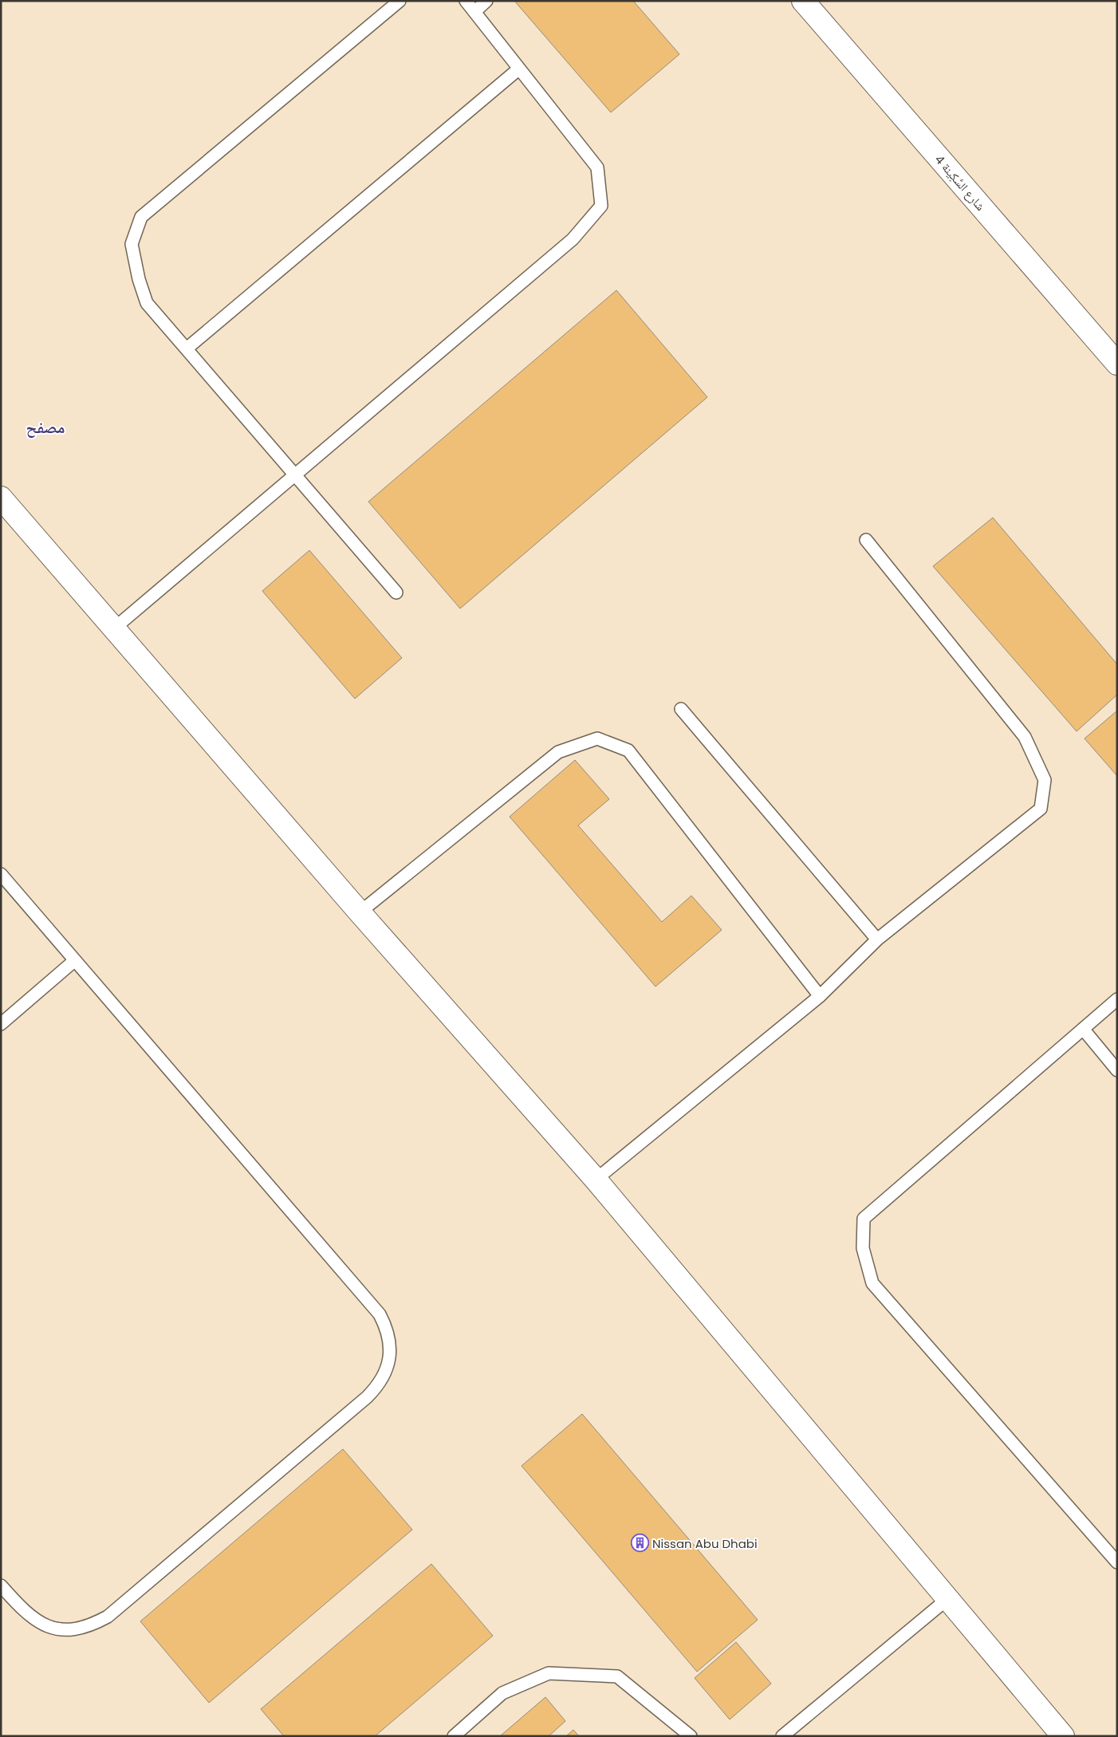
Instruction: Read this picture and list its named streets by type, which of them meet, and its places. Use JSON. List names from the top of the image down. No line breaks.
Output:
{"streets":{"street":["شارع السَّكِينة 4"]},"districts":["مصفح"],"places":{"building":["Nissan Abu Dhabi"]}}
